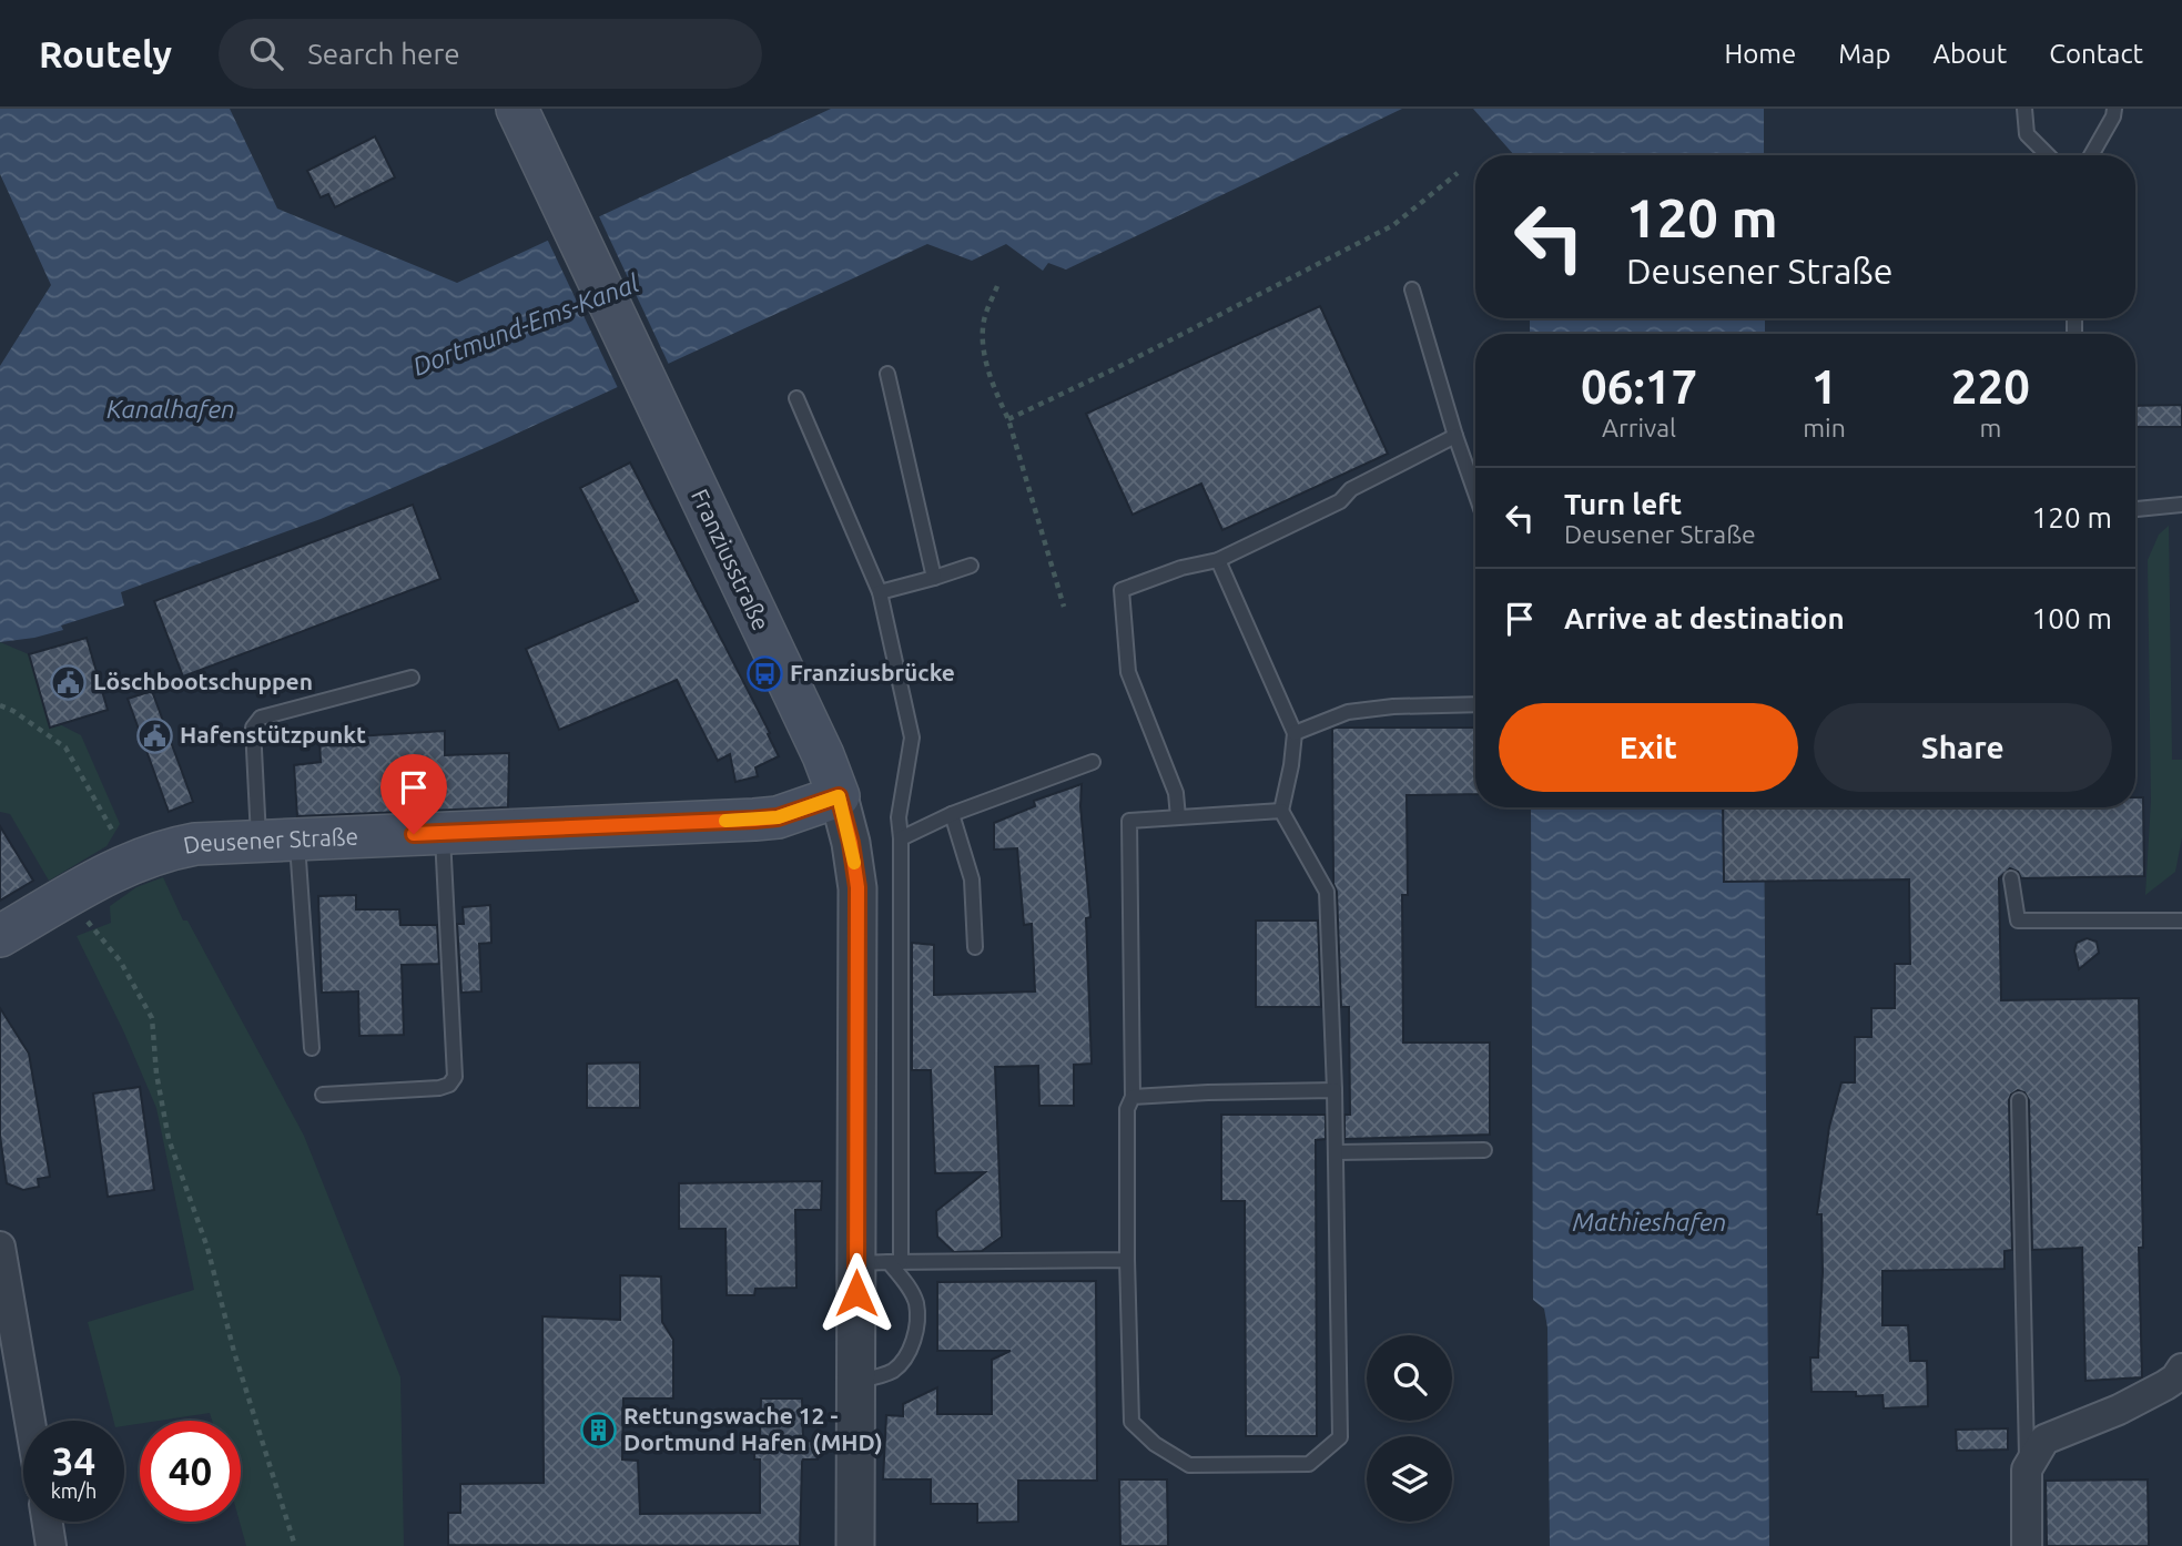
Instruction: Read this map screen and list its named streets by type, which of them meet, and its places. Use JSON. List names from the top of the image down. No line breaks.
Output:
{"streets":{"main road":["Franziusstraße","Deusener Straße"]},"crossings":[["Franziusstraße","Deusener Straße"]],"water":["Dortmund-Ems-Kanal","Kanalhafen","Mathieshafen"],"places":{"bus stop":["Franziusbrücke"],"public building":["Löschbootschuppen","Hafenstützpunkt"],"building":["Rettungswache 12 - Dortmund Hafen (MHD)"]},"page":{"header":"Routely","search":"Search here","nav":["Home","Map","About","Contact"],"turn":["120 m","Deusener Straße"],"eta":["06:17","Arrival","1","min","220","m"],"list":[{"name":"Turn left","note":"Deusener Straße","value":"120 m"},{"name":"Arrive at destination","value":"100 m"}],"buttons":["Exit","Share"],"speed":"34 km/h","limit":"40"}}
